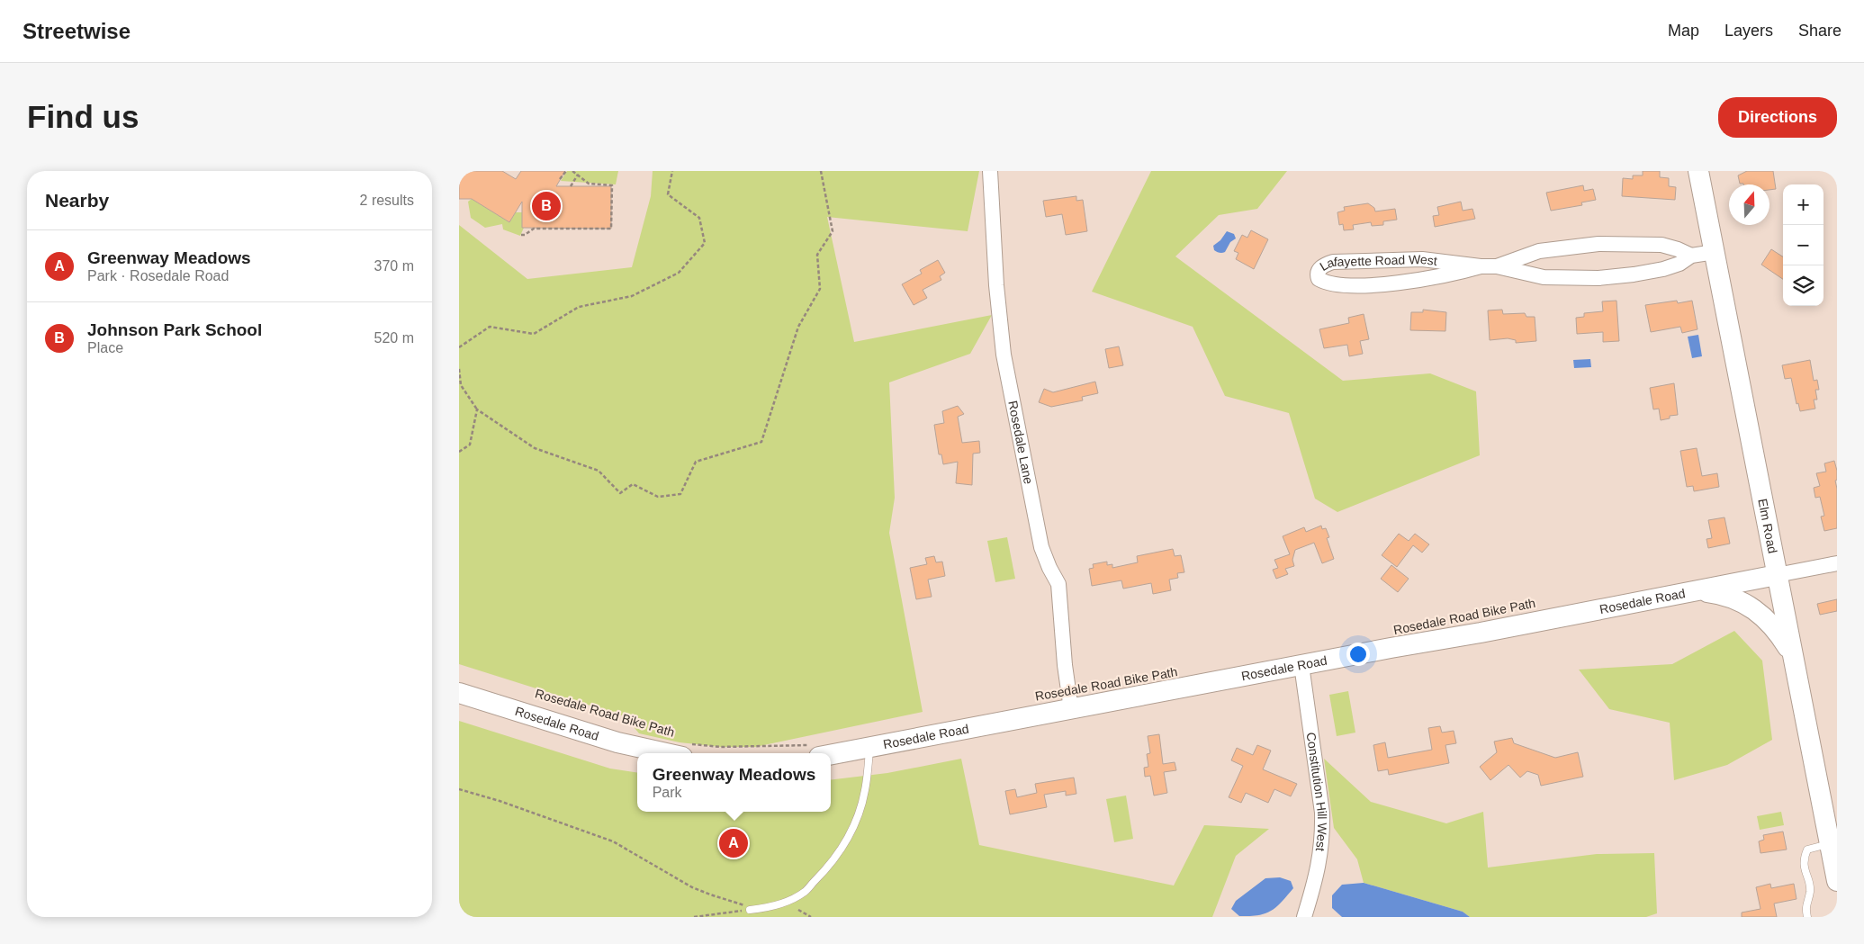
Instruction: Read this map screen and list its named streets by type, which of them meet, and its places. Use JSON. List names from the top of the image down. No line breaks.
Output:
{"streets":{"street":["Lafayette Road West","Rosedale Lane","Elm Road","Rosedale Road","Constitution Hill West"],"path":["Rosedale Road Bike Path"]},"crossings":[["Lafayette Road West","Elm Road"],["Rosedale Lane","Rosedale Road"],["Elm Road","Rosedale Road"],["Rosedale Road","Rosedale Road Bike Path"],["Rosedale Road","Constitution Hill West"]],"north":"top","page":{"header":"Streetwise","nav":["Map","Layers","Share"],"buttons":"Directions","title":"Find us","heading":["Nearby","2 results"],"map_buttons":["+","−"],"pins":["B","A"],"list":[{"mark":"A","name":"Greenway Meadows","note":"Park · Rosedale Road","value":"370 m"},{"mark":"B","name":"Johnson Park School","note":"Place","value":"520 m"}],"popup":["Greenway Meadows","Park"]}}
